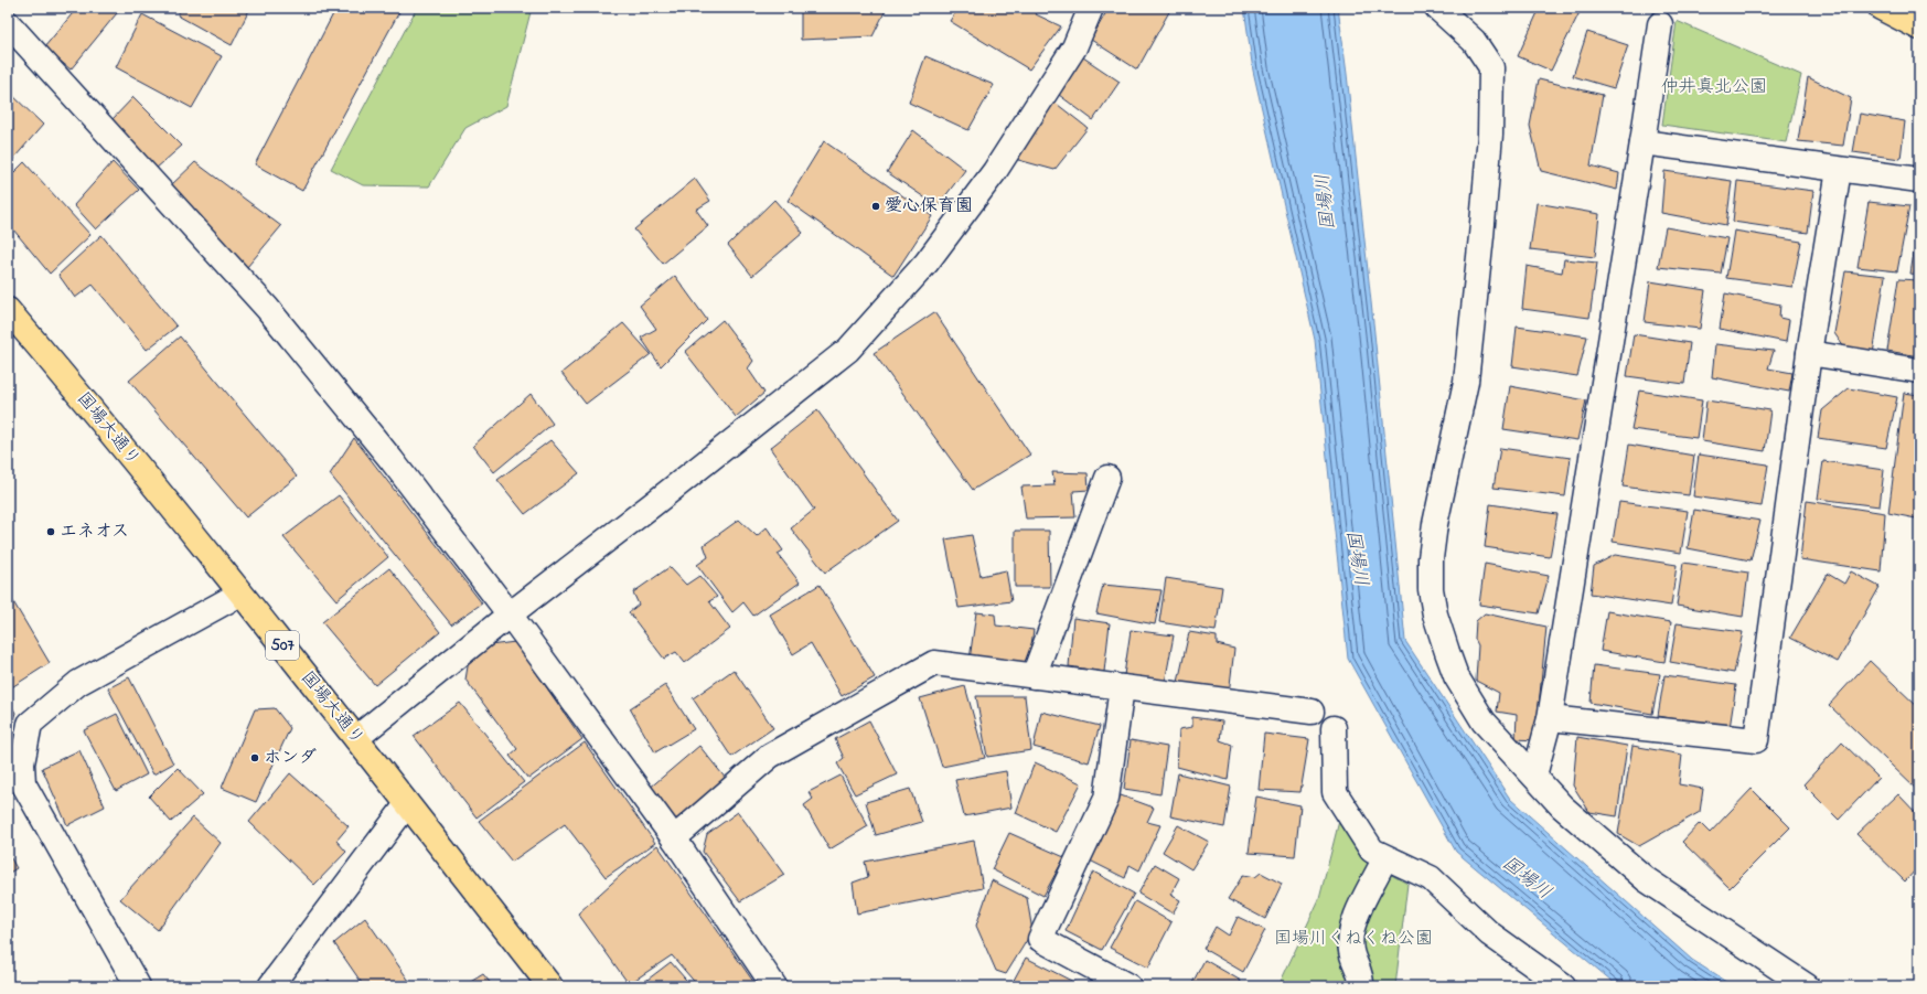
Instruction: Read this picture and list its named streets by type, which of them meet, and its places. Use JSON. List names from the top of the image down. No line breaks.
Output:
{"streets":{"highway":["国場大通り","507"]},"water":["国場川"],"parks":["仲井真北公園","国場川くねくね公園"],"places":["愛心保育園","エネオス","ホンダ"]}
